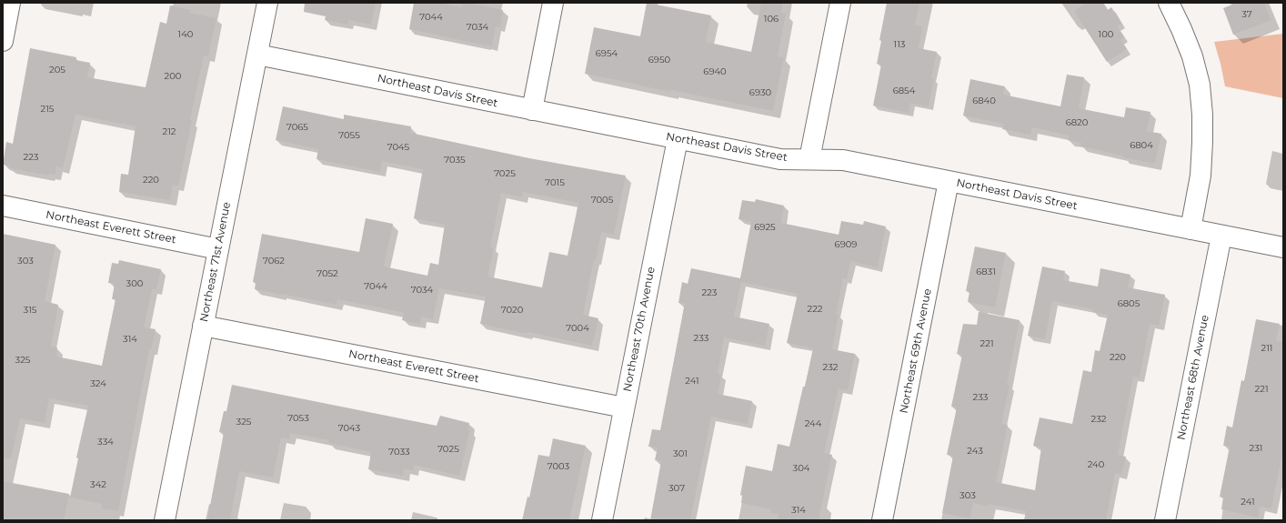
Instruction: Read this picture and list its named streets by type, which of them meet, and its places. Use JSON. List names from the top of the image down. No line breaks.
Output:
{"streets":{"street":["Northeast Davis Street","Northeast Everett Street","Northeast 71st Avenue","Northeast 70th Avenue","Northeast 69th Avenue","Northeast 68th Avenue"]},"crossings":[["Northeast Davis Street","Northeast 71st Avenue"],["Northeast Davis Street","Northeast 70th Avenue"],["Northeast Davis Street","Northeast 69th Avenue"],["Northeast Davis Street","Northeast 68th Avenue"],["Northeast Everett Street","Northeast 71st Avenue"],["Northeast Everett Street","Northeast 70th Avenue"]],"house_numbers":["37","7044","106","7034","140","100","113","6954","6950","205","6940","200","6854","6930","6840","215","6820","7065","212","7055","6804","7045","223","7035","7025","220","7015","7005","6925","6909","303","7062","6831","7052","300","7044","7034","223","6805","222","315","7020","7004","233","314","221","211","220","325","232","241","324","221","233","7053","232","325","244","7043","334","231","7025","243","7033","301","240","7003","304","342","307","303","241","314"]}
